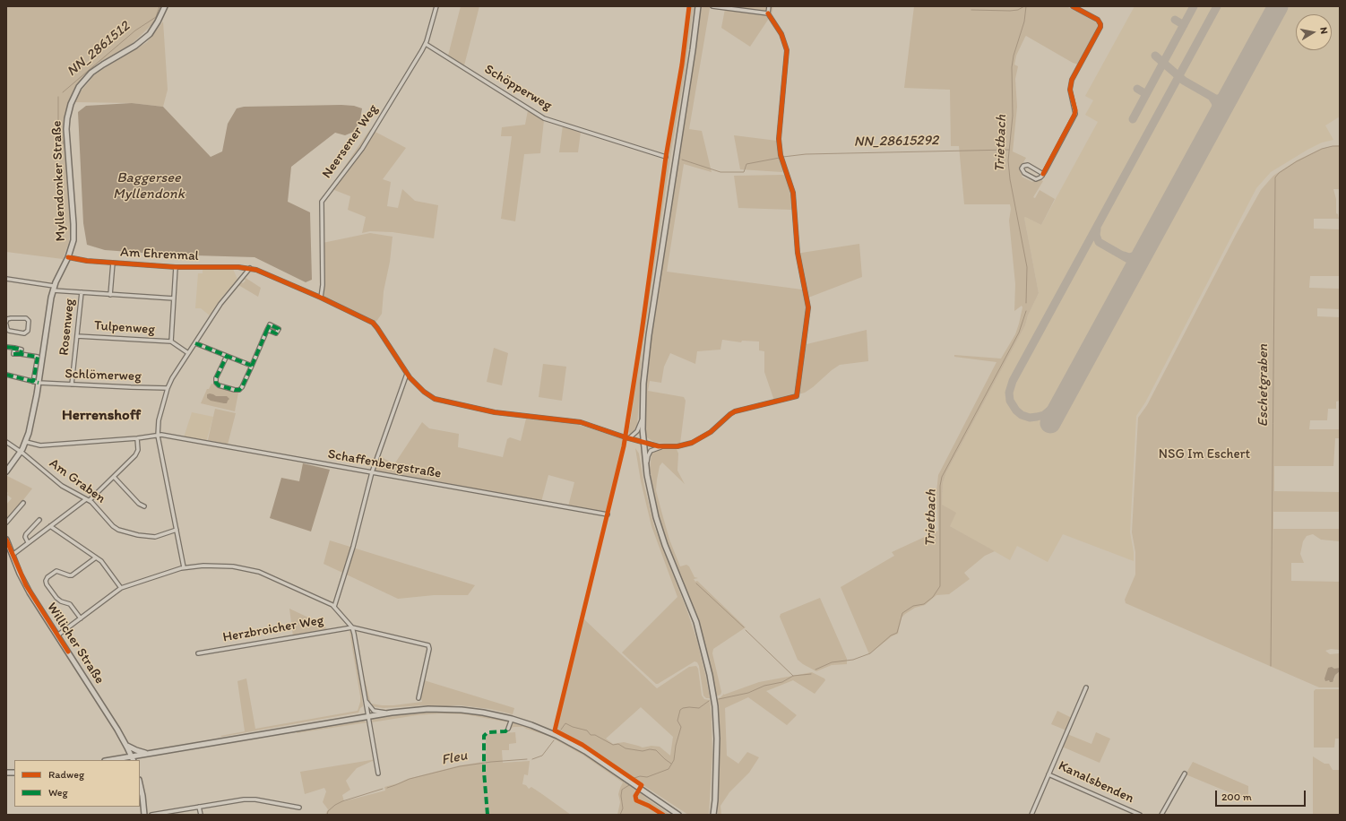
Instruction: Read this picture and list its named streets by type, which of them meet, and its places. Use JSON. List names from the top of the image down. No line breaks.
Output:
{"streets":{"main road":["Myllendonker Straße","Willicher Straße"],"street":["Schöpperweg","Neersener Weg","Am Ehrenmal","Rosenweg","Tulpenweg","Schlömerweg","Schaffenbergstraße","Am Graben","Herzbroicher Weg","Kanalsbenden"]},"crossings":[["Schöpperweg","Neersener Weg"],["Neersener Weg","Am Ehrenmal"],["Myllendonker Straße","Am Ehrenmal"],["Myllendonker Straße","Schlömerweg"],["Myllendonker Straße","Schaffenbergstraße"],["Myllendonker Straße","Am Graben"],["Rosenweg","Tulpenweg"],["Rosenweg","Schlömerweg"],["Herzbroicher Weg","Willicher Straße"]],"districts":["Herrenshoff"],"water":["NN_2861512","NN_28615292","Trietbach","Baggersee Myllendonk","Eschetgraben","Fleu"],"parks":["NSG Im Eschert"],"legend":["Radweg","Weg"],"scale_bar":"200 m","north":"right"}
